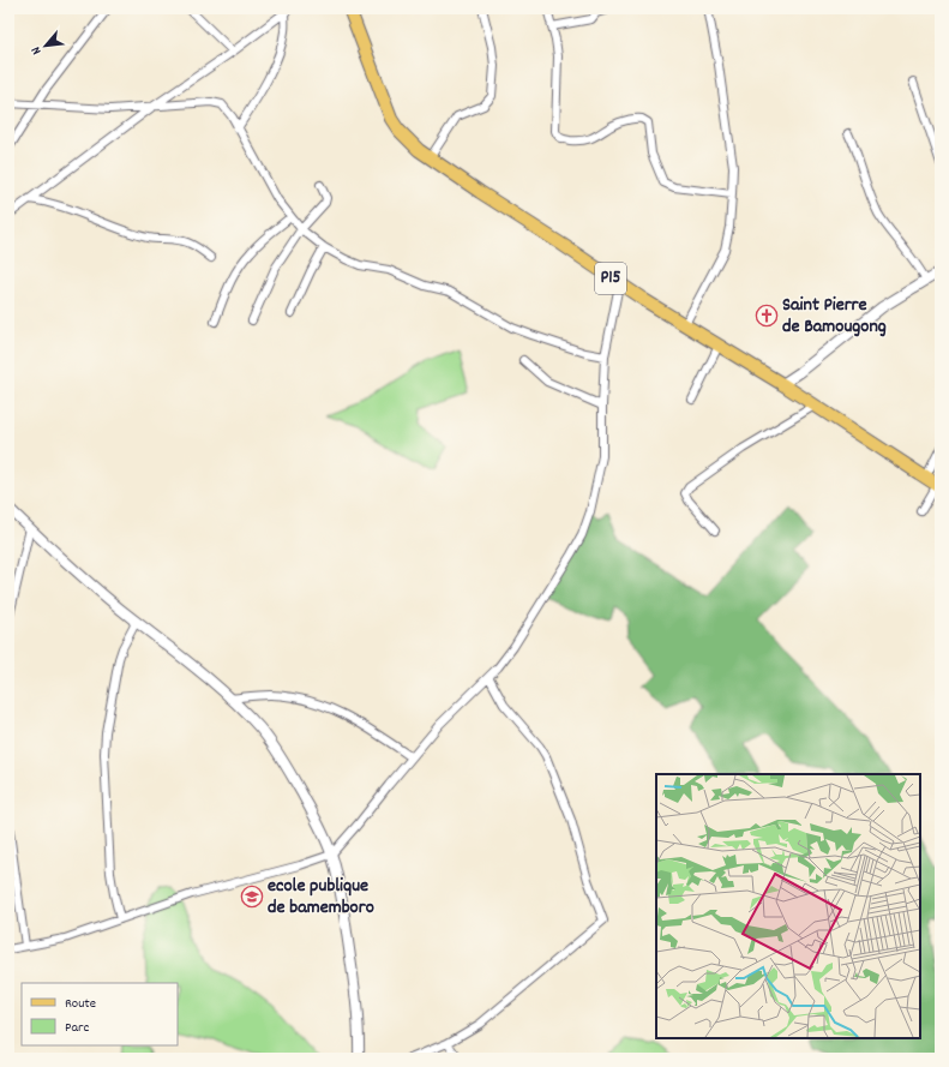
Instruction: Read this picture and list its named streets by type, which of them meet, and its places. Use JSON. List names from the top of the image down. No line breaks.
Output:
{"streets":{"main road":["P15"]},"places":{"church":["Saint Pierre de Bamougong"],"school or university":["ecole publique de bamemboro"]},"legend":["Route","Parc"],"north":"bottom left"}
